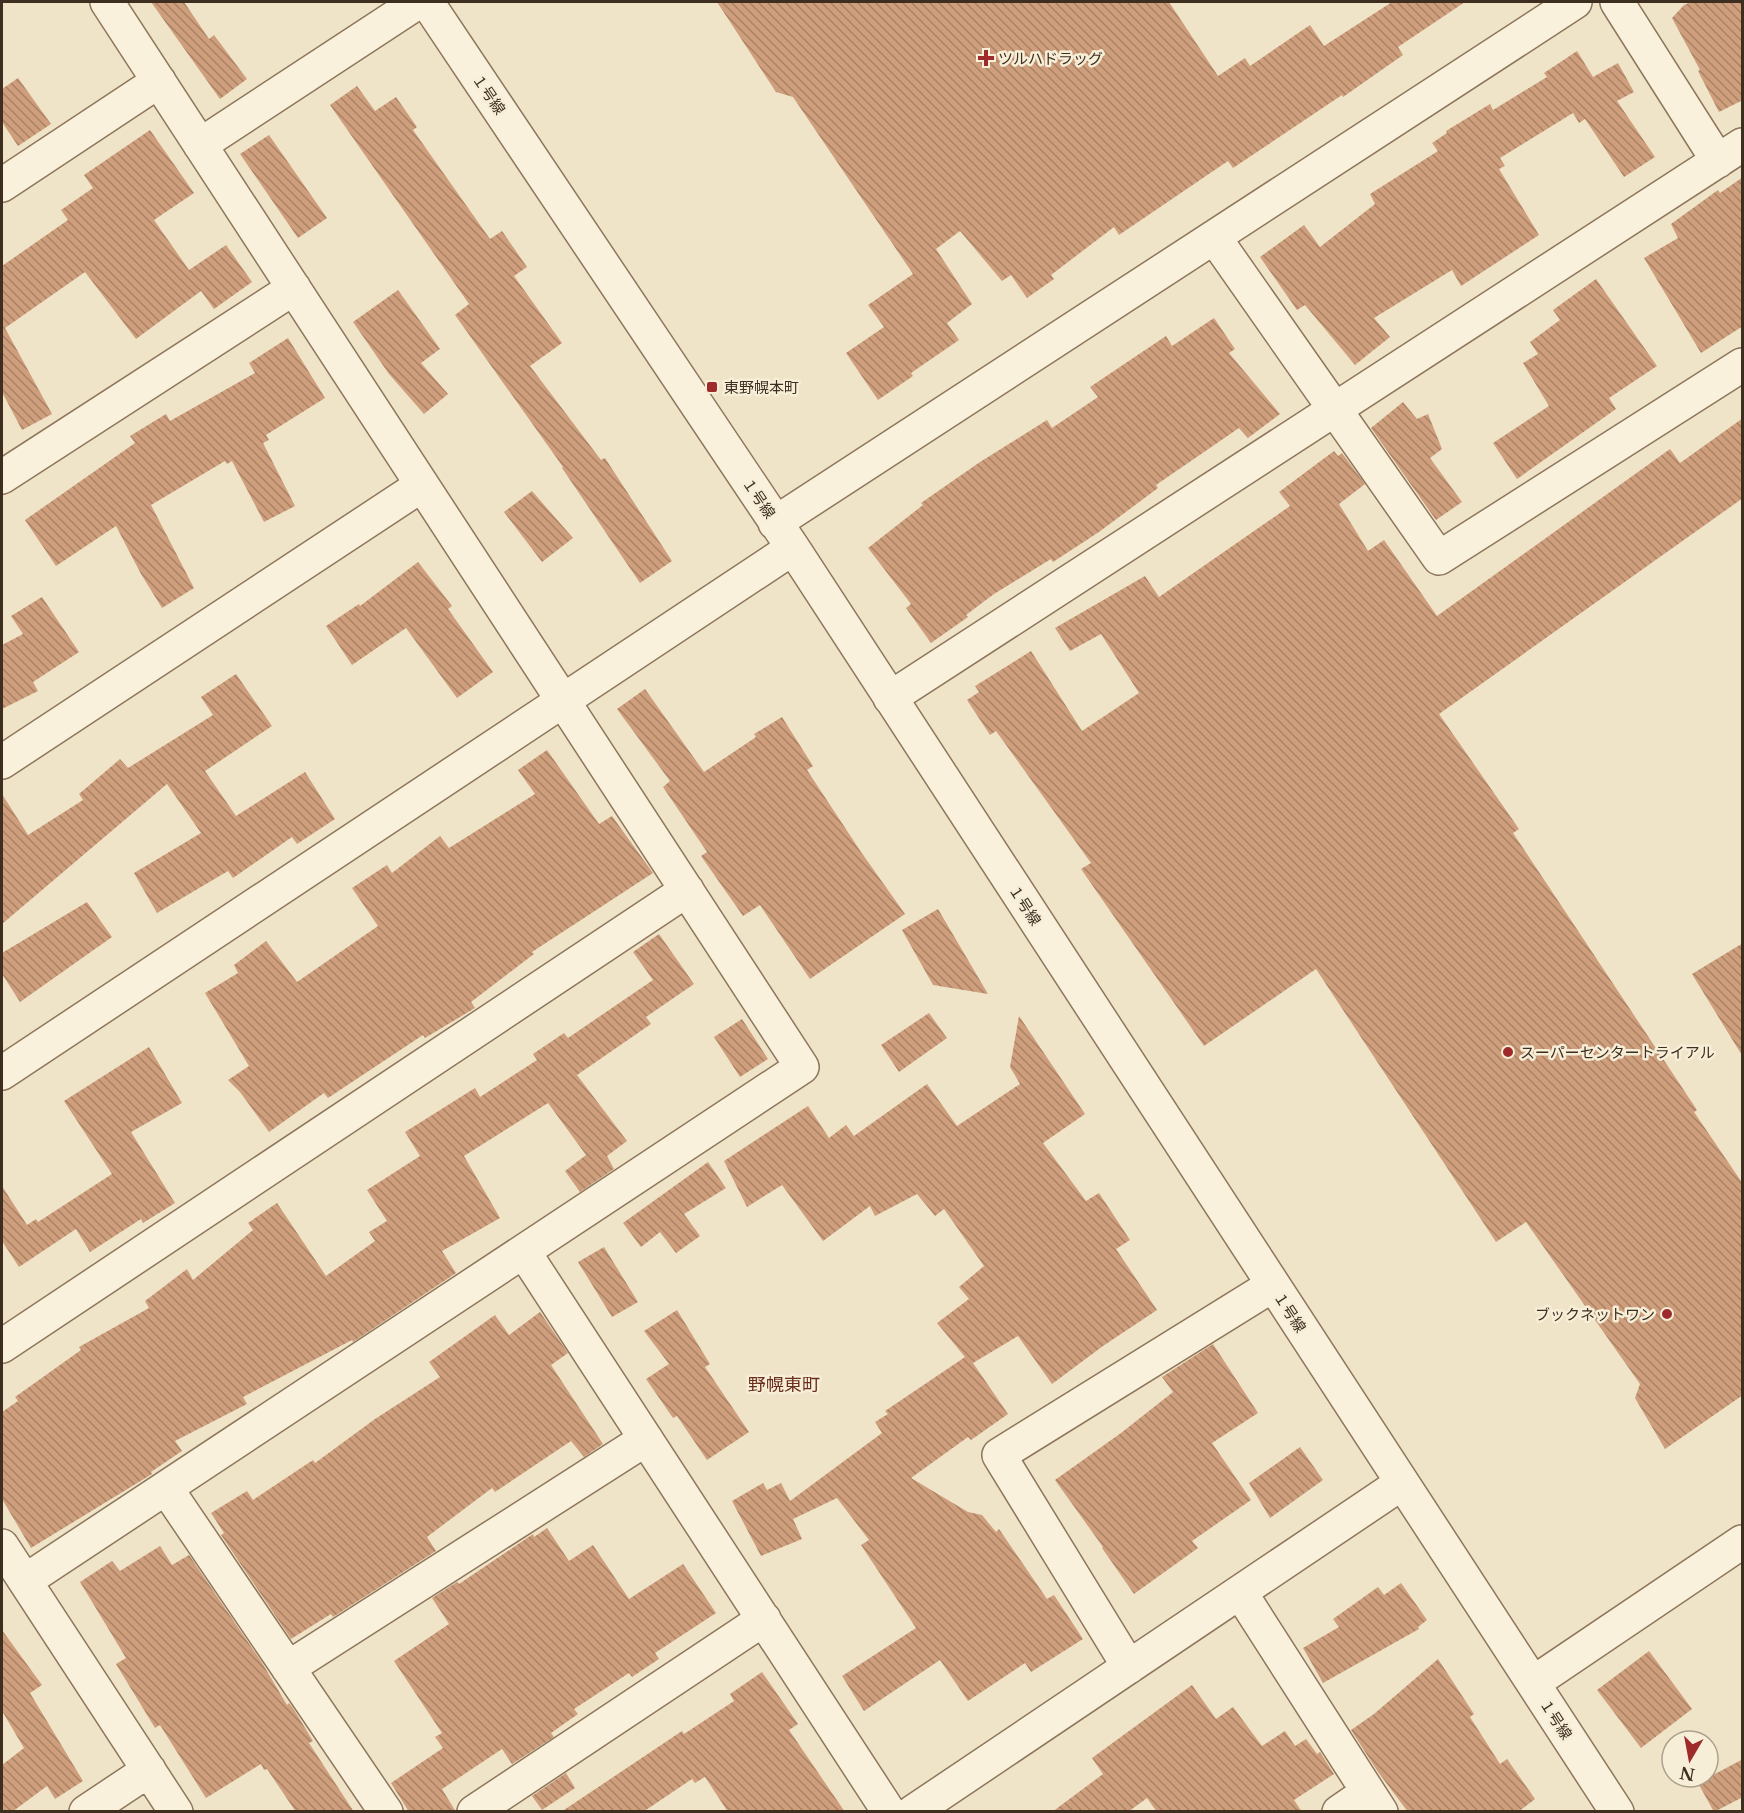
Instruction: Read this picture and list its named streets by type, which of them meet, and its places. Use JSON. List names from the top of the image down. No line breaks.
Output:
{"streets":{"street":["１号線"]},"districts":["野幌東町"],"places":{"health":["ツルハドラッグ"],"transit":["東野幌本町"],"other":["スーパーセンタートライアル","ブックネットワン"]},"north":"bottom"}
